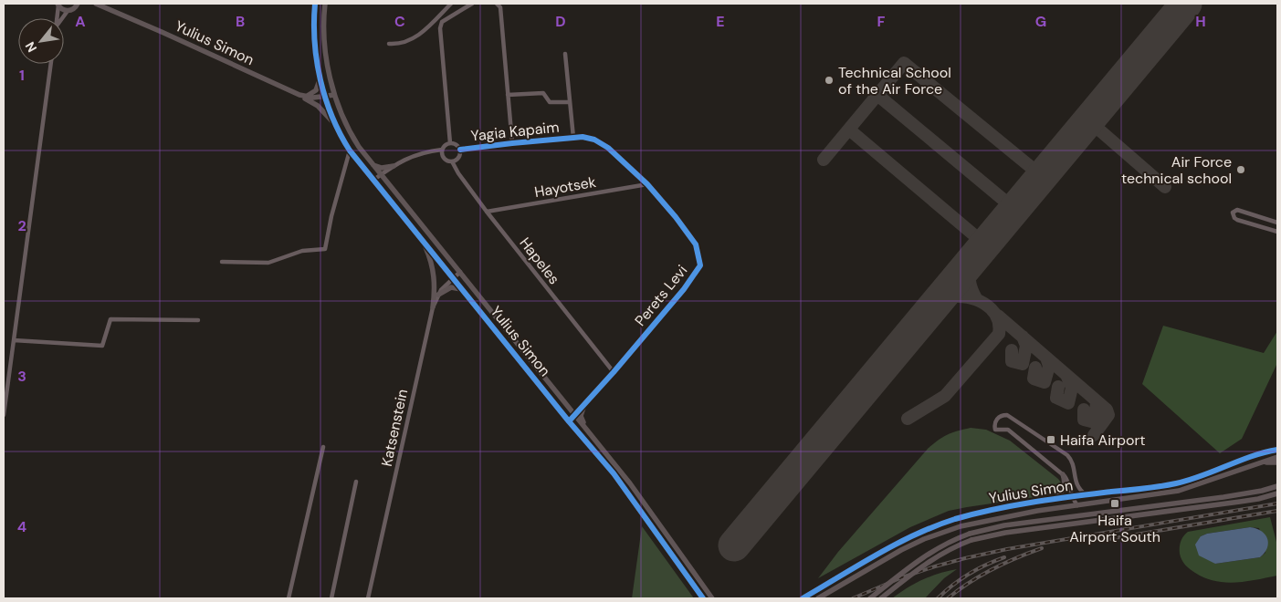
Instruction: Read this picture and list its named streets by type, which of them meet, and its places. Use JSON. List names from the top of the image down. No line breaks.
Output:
{"streets":{"street":["Yulius Simon","Yagia Kapaim","Hayotsek","Hapeles","Perets Levi","Katsenstein"]},"crossings":[["Yulius Simon","Perets Levi"],["Yulius Simon","Katsenstein"],["Yagia Kapaim","Hapeles"],["Yagia Kapaim","Perets Levi"],["Hayotsek","Hapeles"],["Hayotsek","Perets Levi"],["Hapeles","Perets Levi"]],"places":{"other":["Technical School of the Air Force","Air Force technical school"],"transit":["Haifa Airport","Haifa Airport South"]},"north":"bottom left","grid":{"columns":["A","B","C","D","E","F","G","H"],"rows":["1","2","3","4"]}}
